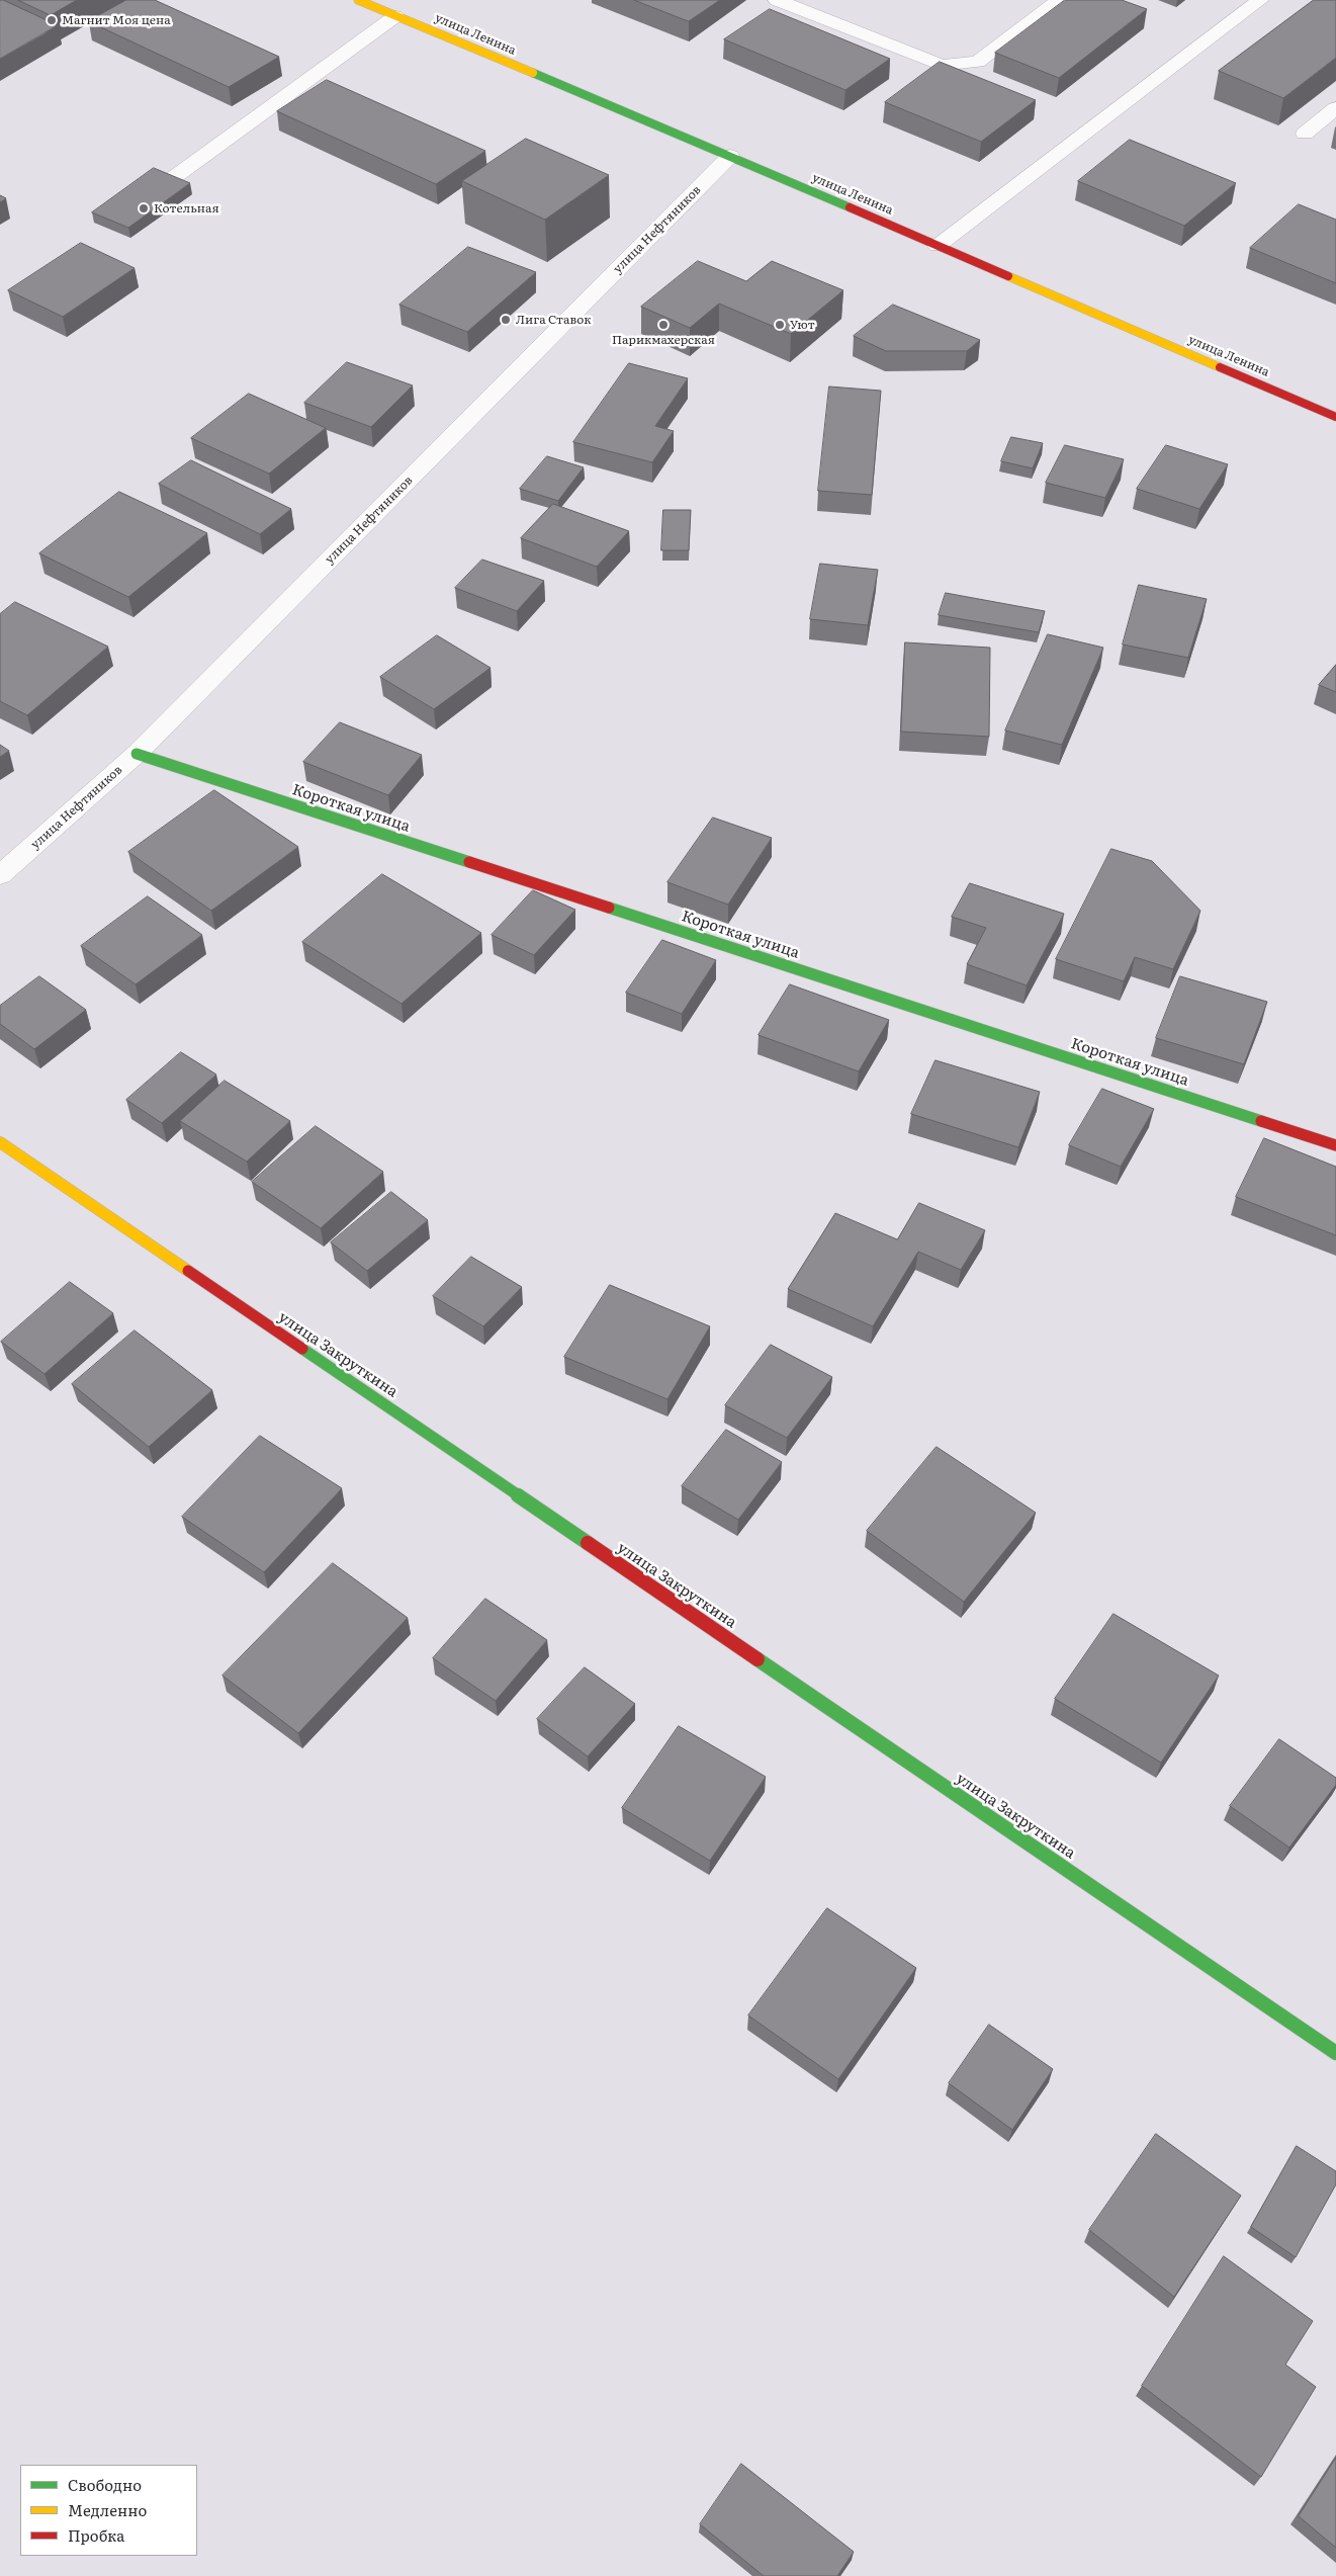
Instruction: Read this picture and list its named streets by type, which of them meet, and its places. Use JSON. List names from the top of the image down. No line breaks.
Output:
{"streets":{"street":["улица Ленина","улица Нефтяников","Короткая улица","улица Закруткина"]},"crossings":[["улица Ленина","улица Нефтяников"],["улица Нефтяников","Короткая улица"]],"places":["Магнит Моя цена","Котельная","Лига Ставок","Парикмахерская","Уют"],"legend":["Свободно","Медленно","Пробка"]}
